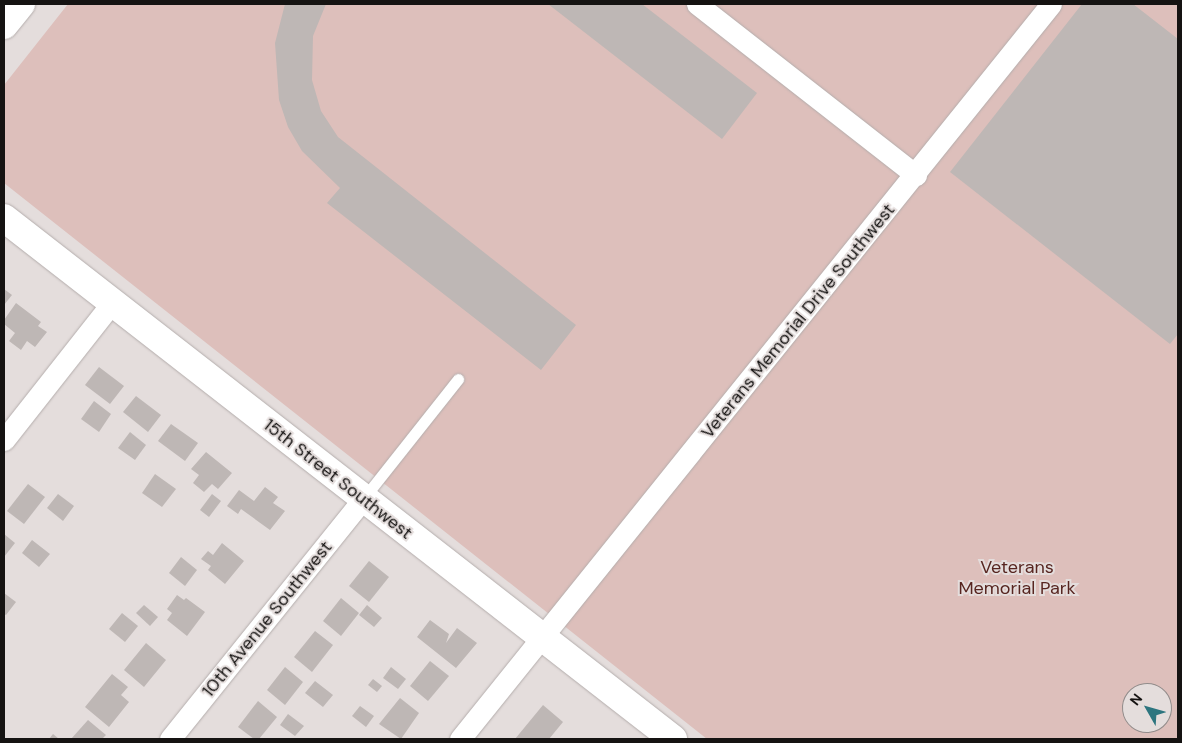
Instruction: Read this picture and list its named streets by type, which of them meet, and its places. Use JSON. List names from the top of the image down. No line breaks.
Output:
{"streets":{"street":["Veterans Memorial Drive Southwest","15th Street Southwest","10th Avenue Southwest"]},"crossings":[["Veterans Memorial Drive Southwest","15th Street Southwest"],["15th Street Southwest","10th Avenue Southwest"]],"parks":["Veterans Memorial Park"],"north":"top left"}
